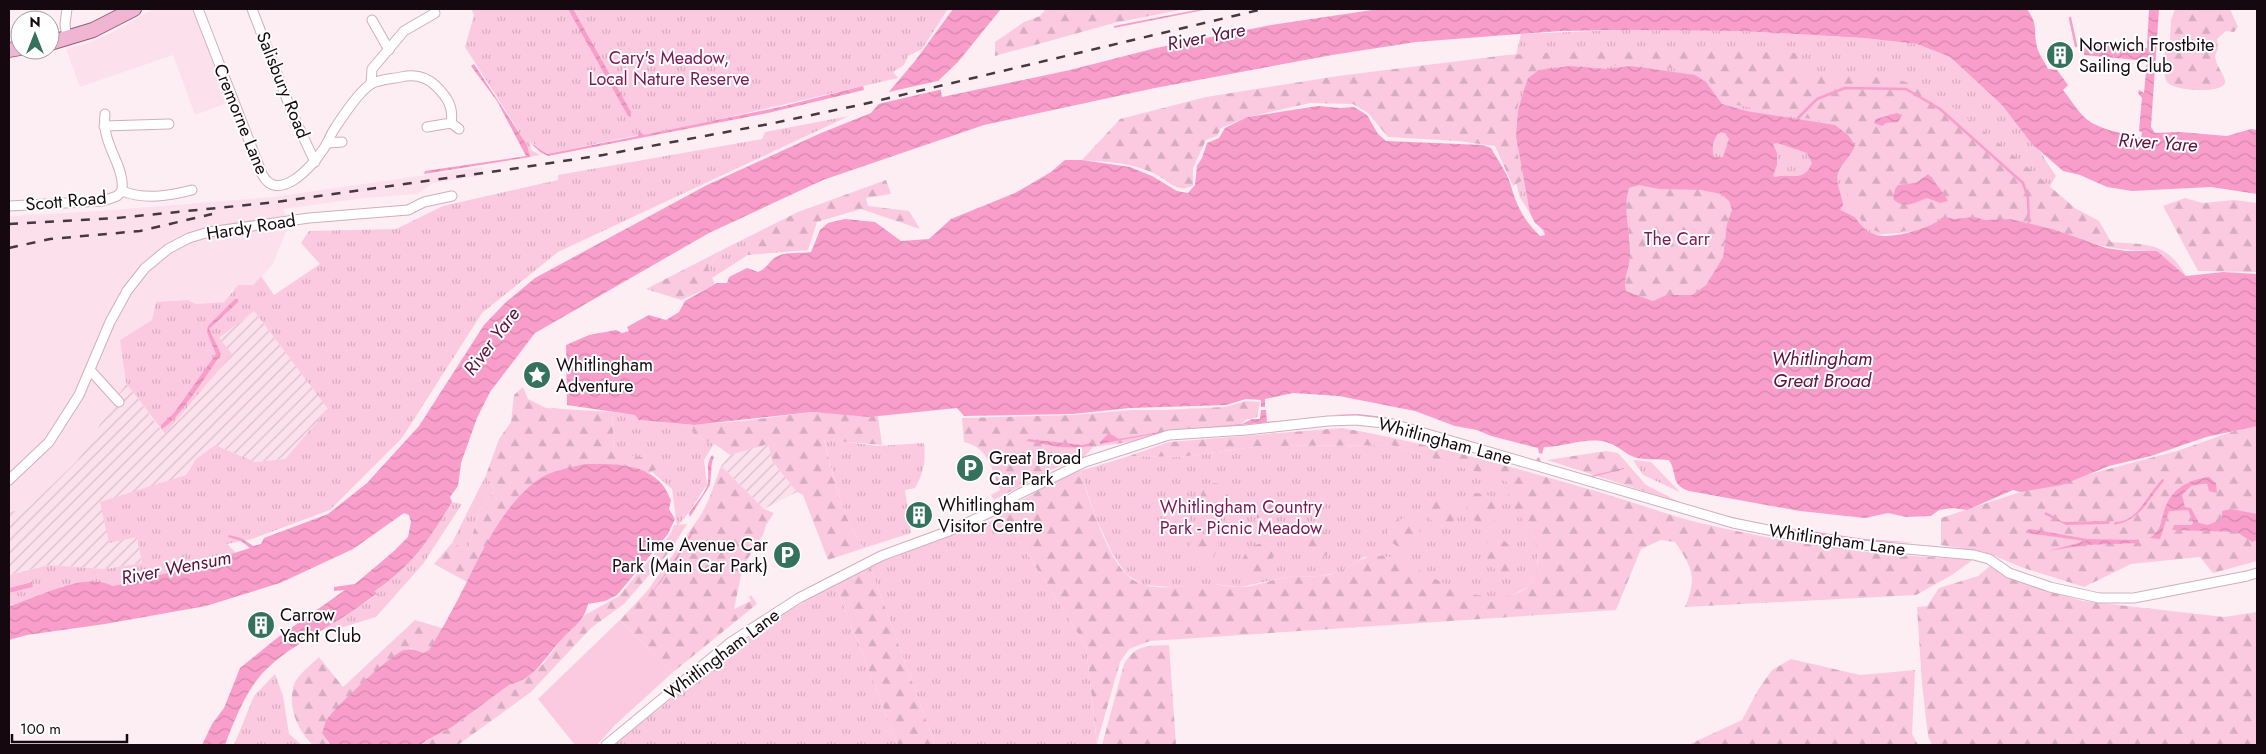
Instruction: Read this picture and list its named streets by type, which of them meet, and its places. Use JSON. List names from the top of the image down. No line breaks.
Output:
{"streets":{"street":["Salisbury Road","Cremorne Lane","Scott Road","Hardy Road","Whitlingham Lane"]},"crossings":[["Salisbury Road","Cremorne Lane"]],"water":["River Yare","Whitlingham Great Broad","River Wensum"],"parks":["Cary's Meadow, Local Nature Reserve","The Carr","Whitlingham Country Park - Picnic Meadow"],"places":{"building":["Norwich Frostbite Sailing Club","Whitlingham Visitor Centre","Carrow Yacht Club"],"place":["Whitlingham Adventure"],"parking":["Great Broad Car Park","Lime Avenue Car Park (Main Car Park)"]},"scale_bar":"100 m","north":"top"}
